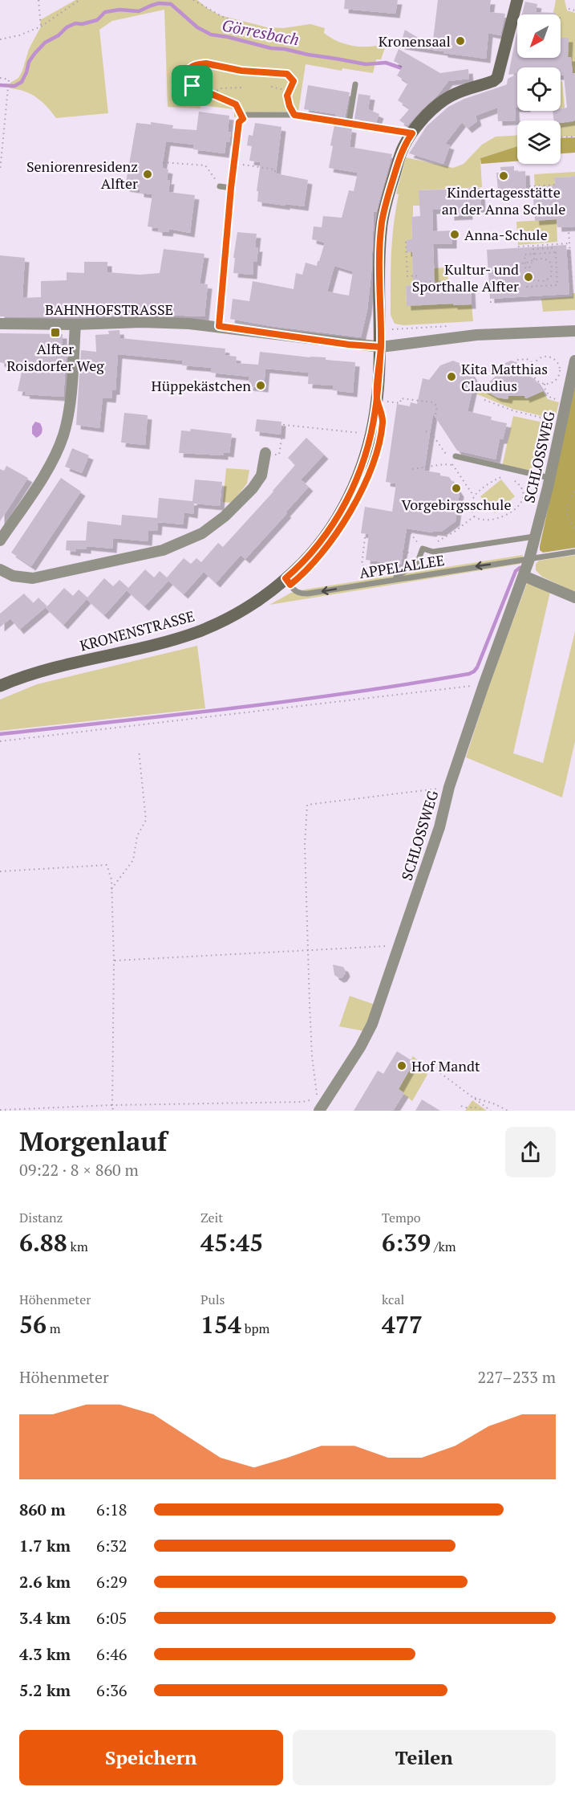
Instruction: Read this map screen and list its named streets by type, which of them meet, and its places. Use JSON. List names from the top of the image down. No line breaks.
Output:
{"streets":{"street":["BAHNHOFSTRASSE","SCHLOSSWEG","KRONENSTRASSE"],"lane":["APPELALLEE"]},"crossings":[["BAHNHOFSTRASSE","KRONENSTRASSE"],["SCHLOSSWEG","APPELALLEE"],["APPELALLEE","KRONENSTRASSE"]],"water":["Görresbach"],"places":{"other":["Kronensaal","Seniorenresidenz Alfter","Kindertagesstätte an der Anna Schule","Anna-Schule","Kultur- und Sporthalle Alfter","Kita Matthias Claudius","Hüppekästchen","Vorgebirgsschule","Hof Mandt"],"transit":["Alfter Roisdorfer Weg"]},"north":"bottom left","page":{"heading":["Morgenlauf","09:22 · 8 × 860 m"],"stats":[["Distanz","6.88 km"],["Zeit","45:45"],["Tempo","6:39 /km"],["Höhenmeter","56 m"],["Puls","154 bpm"],["kcal","477"]],"chart":["Höhenmeter","227–233 m"],"list":[{"name":"860 m","note":"6:18"},{"name":"1.7 km","note":"6:32"},{"name":"2.6 km","note":"6:29"},{"name":"3.4 km","note":"6:05"},{"name":"4.3 km","note":"6:46"},{"name":"5.2 km","note":"6:36"}],"buttons":["Speichern","Teilen"]}}
